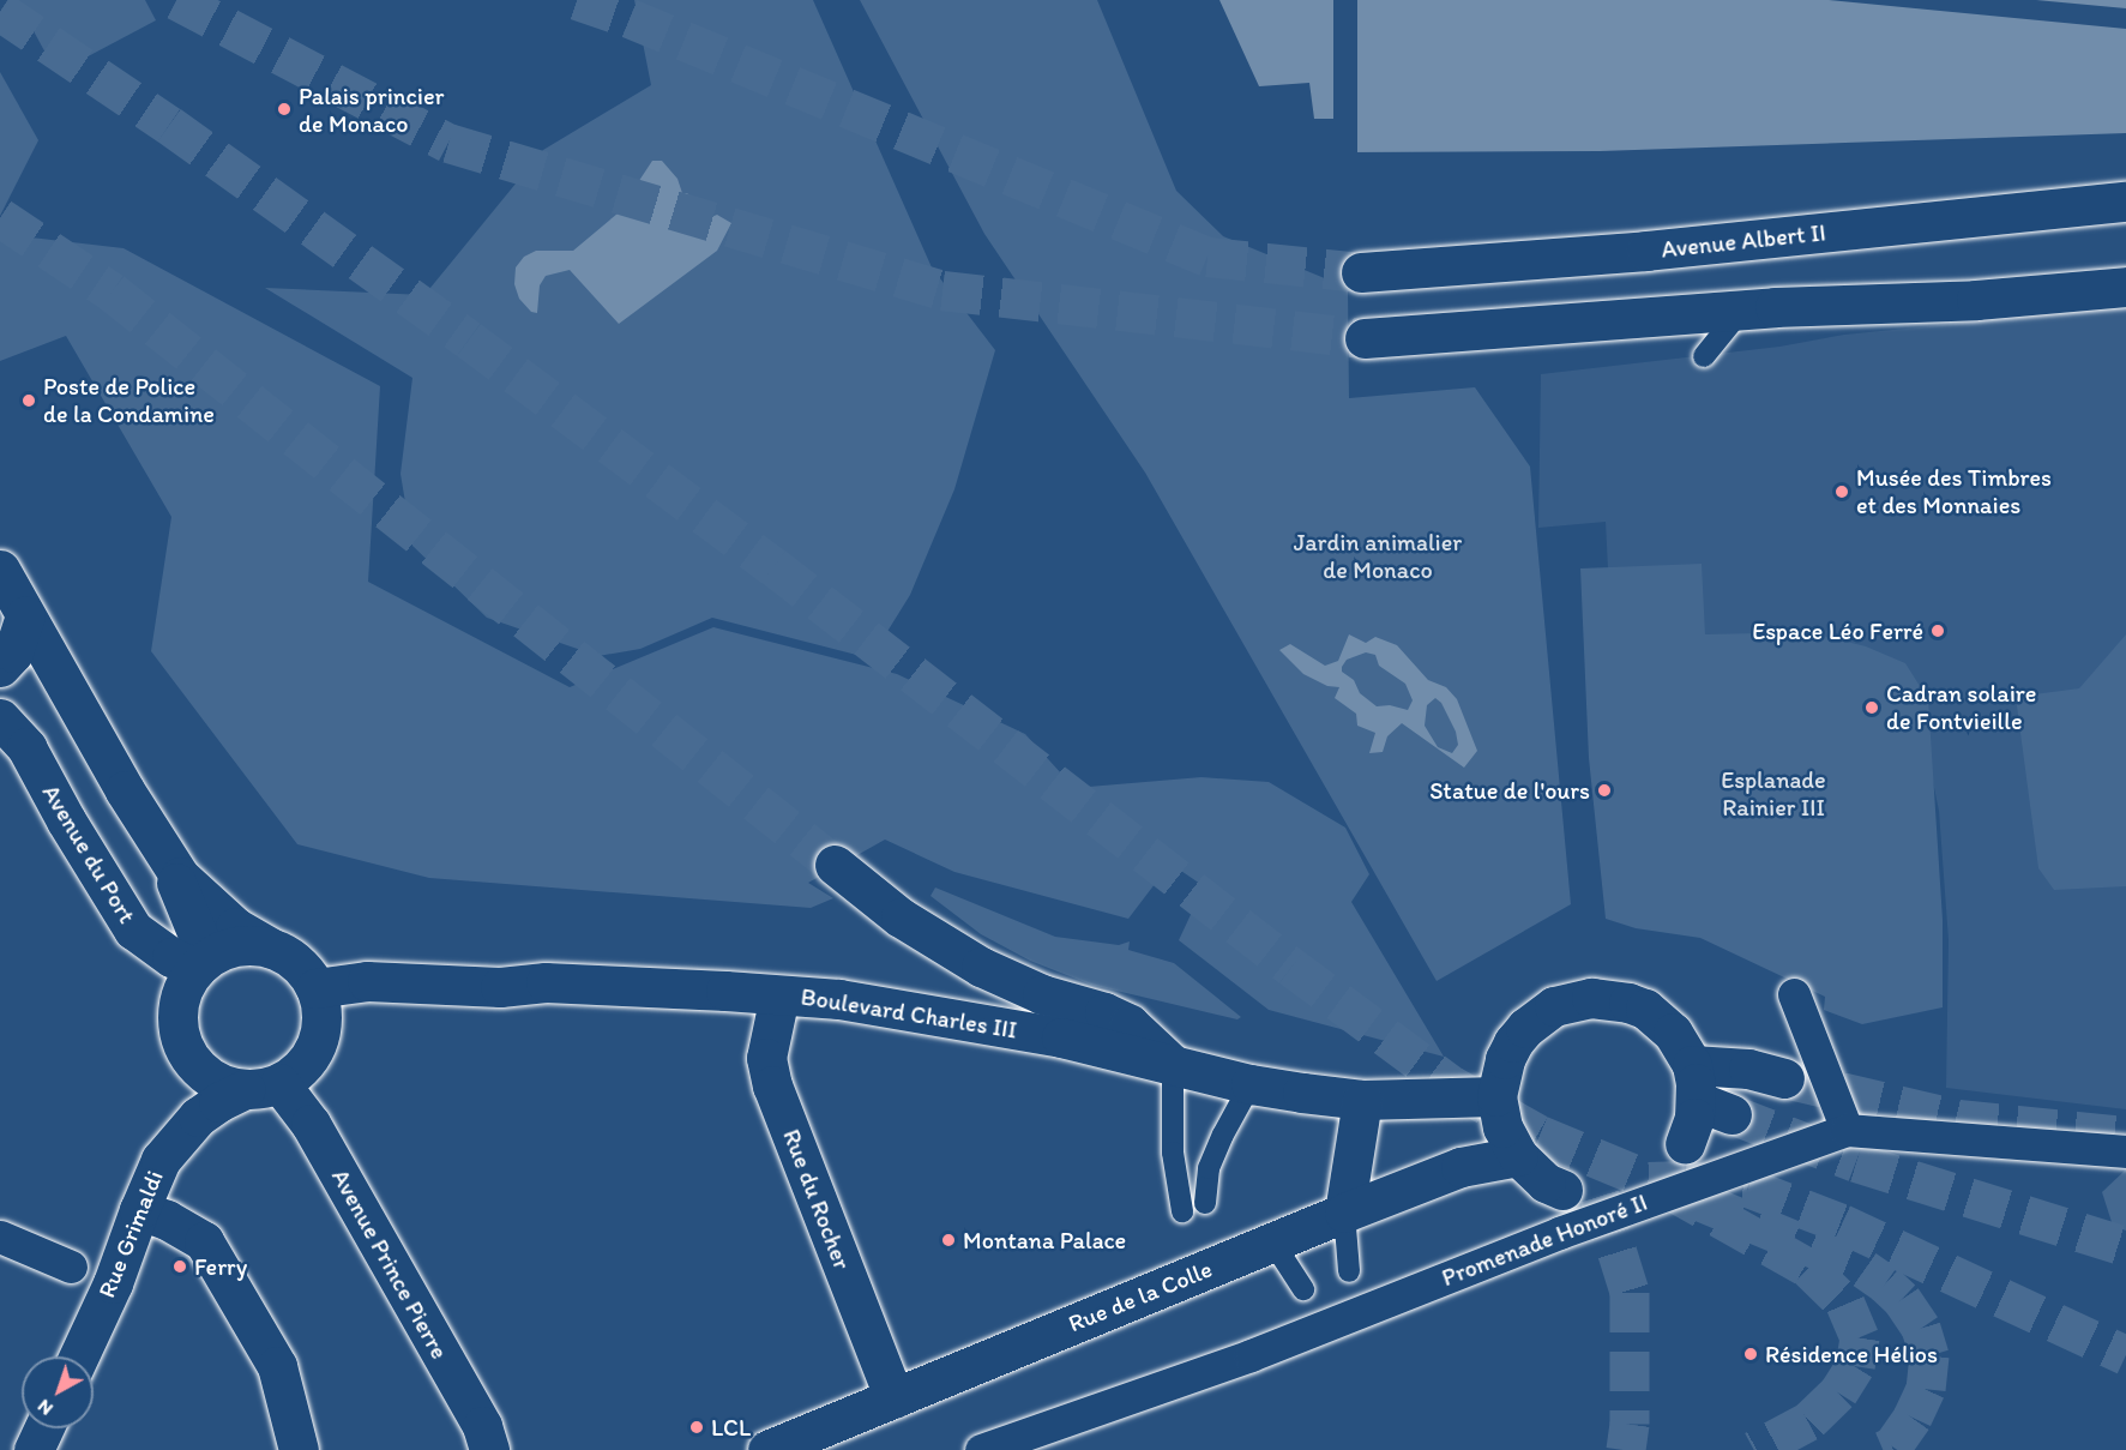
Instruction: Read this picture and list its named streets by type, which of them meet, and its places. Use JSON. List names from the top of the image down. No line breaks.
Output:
{"streets":{"main road":["Avenue Albert II","Avenue du Port","Boulevard Charles III","Rue du Rocher","Rue Grimaldi","Avenue Prince Pierre","Rue de la Colle"],"street":["Promenade Honoré II"]},"crossings":[["Avenue du Port","Boulevard Charles III"],["Avenue du Port","Rue Grimaldi"],["Avenue du Port","Avenue Prince Pierre"],["Boulevard Charles III","Rue du Rocher"],["Boulevard Charles III","Rue Grimaldi"],["Boulevard Charles III","Avenue Prince Pierre"],["Rue du Rocher","Rue de la Colle"],["Rue Grimaldi","Avenue Prince Pierre"]],"parks":["Jardin animalier de Monaco","Esplanade Rainier III"],"places":["Palais princier de Monaco","Poste de Police de la Condamine","Musée des Timbres et des Monnaies","Espace Léo Ferré","Cadran solaire de Fontvieille","Statue de l'ours","Montana Palace","Ferry","Résidence Hélios","LCL"],"north":"bottom left"}
